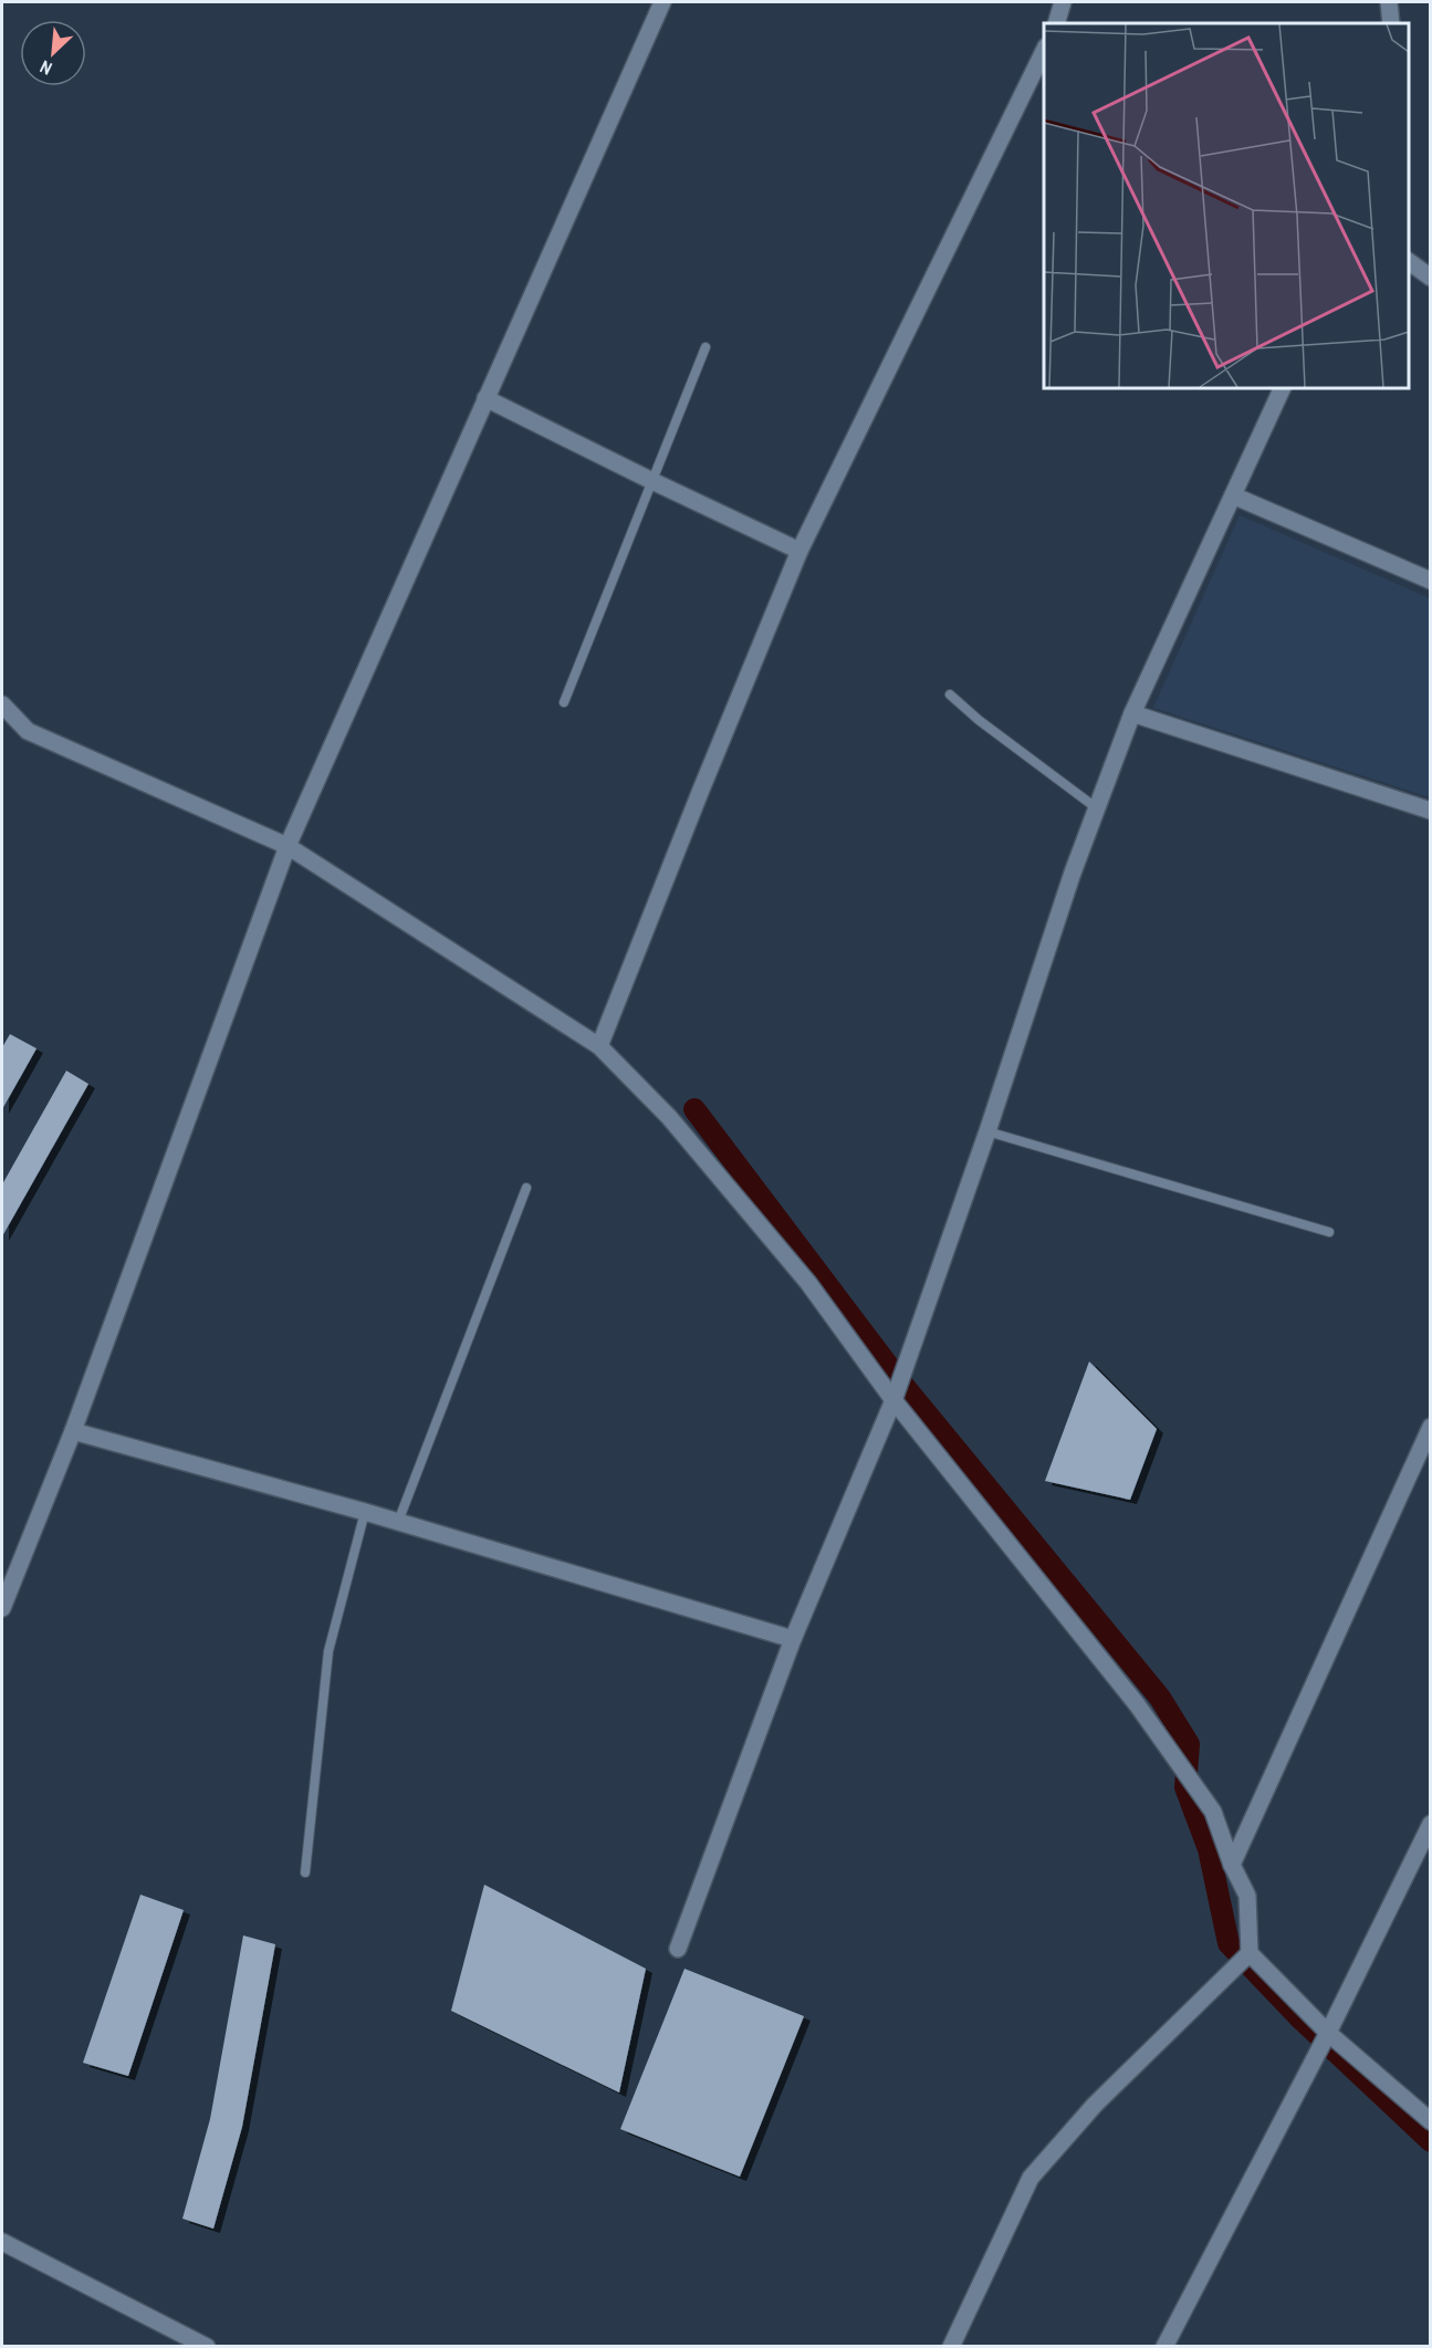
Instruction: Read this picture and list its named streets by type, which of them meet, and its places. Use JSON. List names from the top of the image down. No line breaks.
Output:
{"north":"bottom left"}
